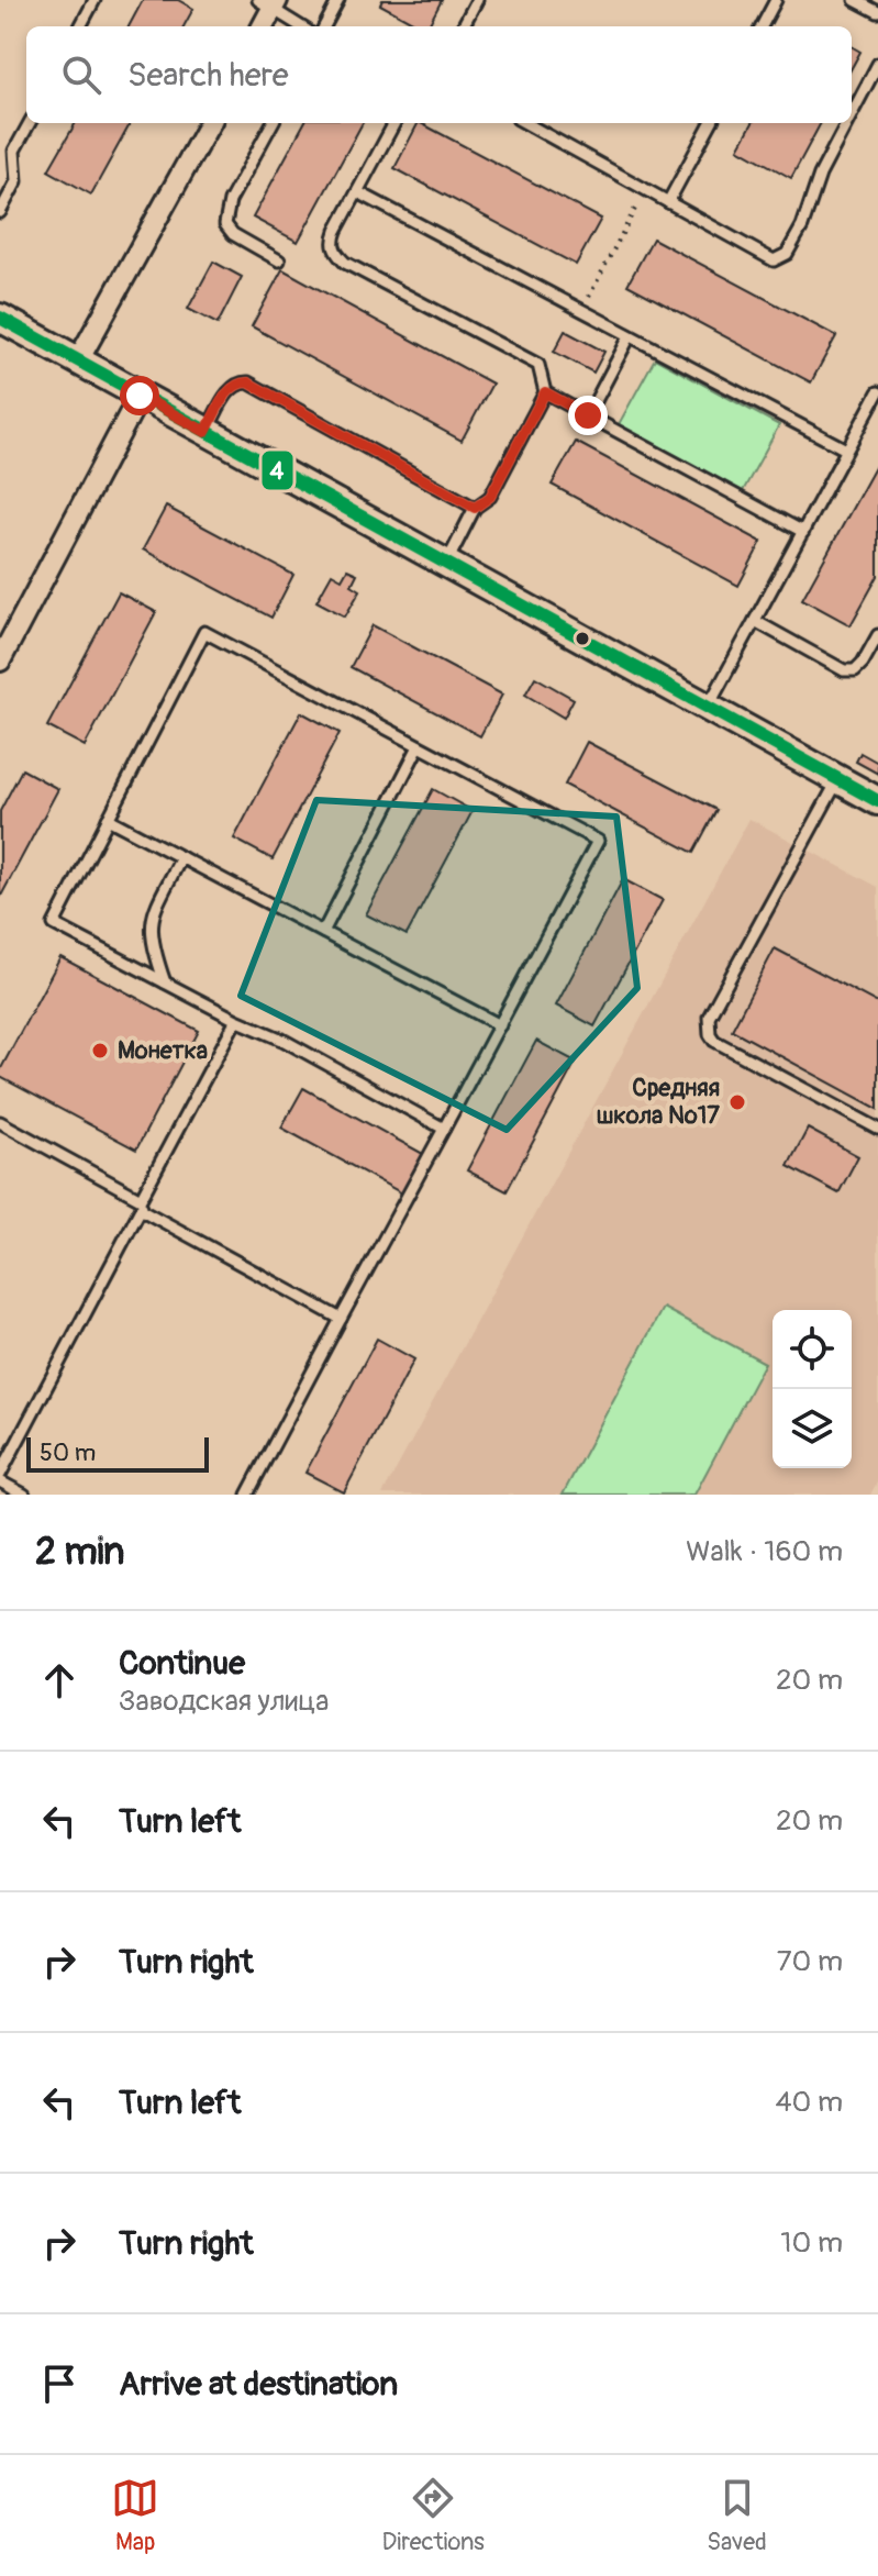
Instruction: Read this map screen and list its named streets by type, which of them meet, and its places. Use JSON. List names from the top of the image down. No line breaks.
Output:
{"places":["Монетка","Средняя школа №17"],"lines":["transit line 4"],"scale_bar":"50 m","page":{"search":"Search here","scale":"50 m","heading":["2 min","Walk · 160 m"],"list":[["Continue","Заводская улица","20 m"],["Turn left","20 m"],["Turn right","70 m"],["Turn left","40 m"],["Turn right","10 m"],"Arrive at destination"],"nav":["Map","Directions","Saved"]}}
